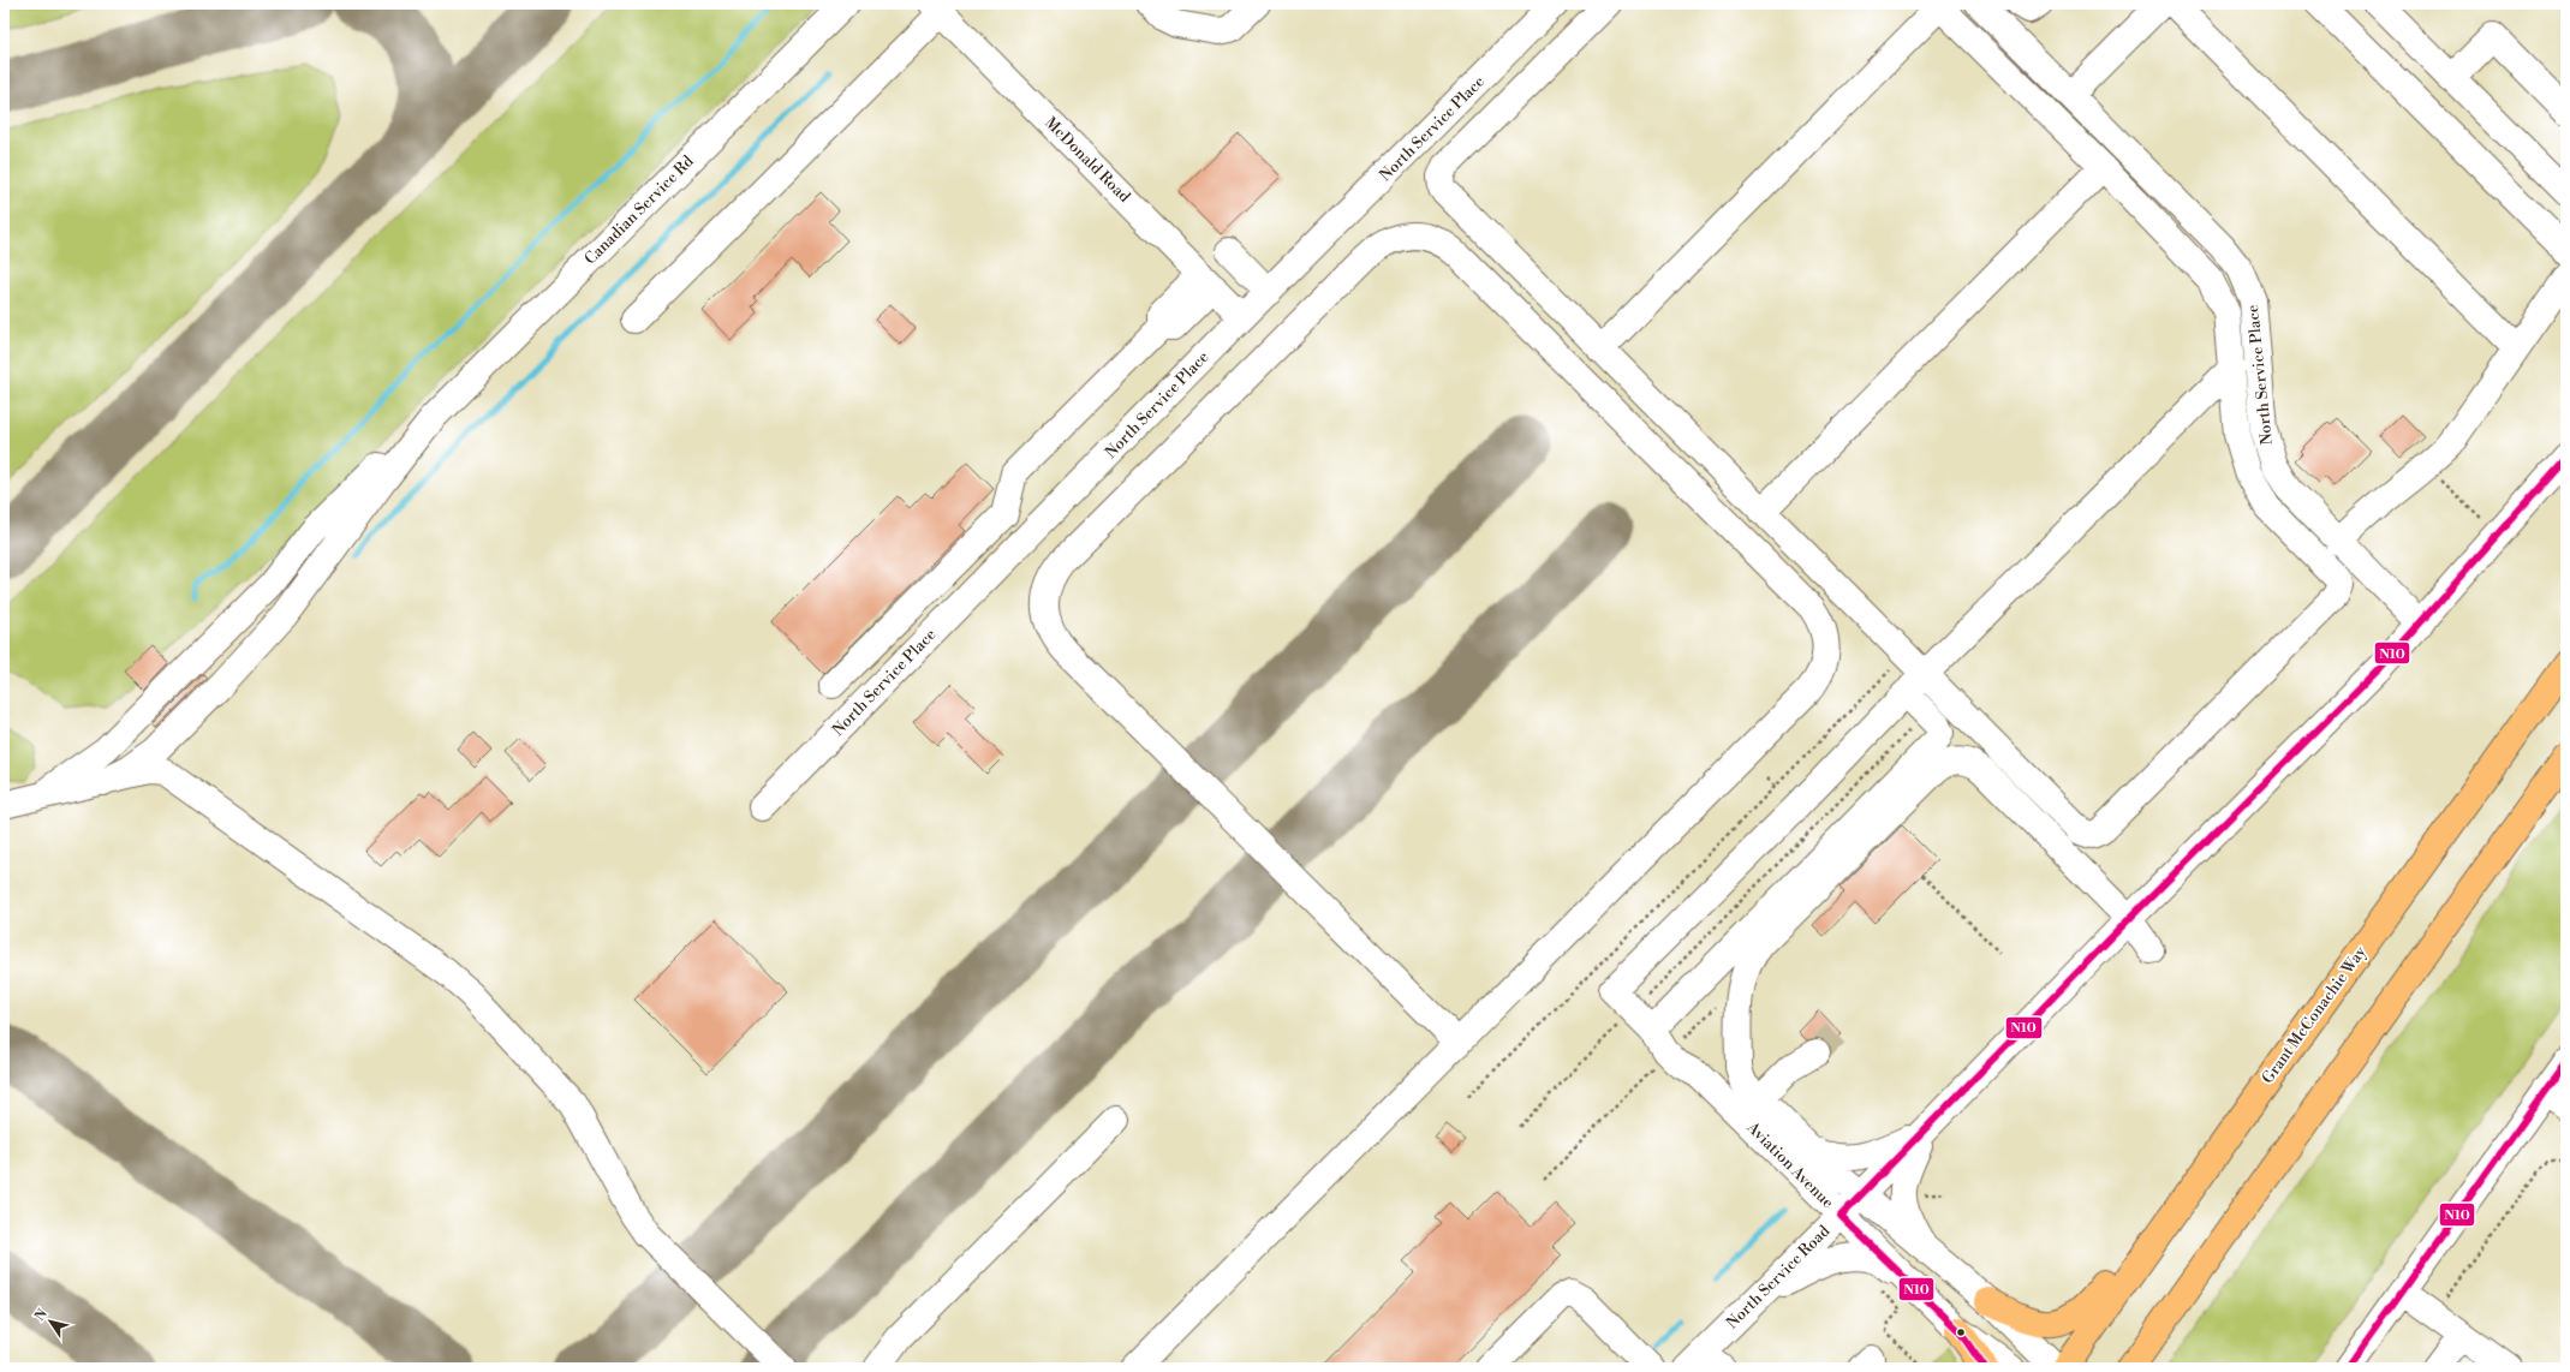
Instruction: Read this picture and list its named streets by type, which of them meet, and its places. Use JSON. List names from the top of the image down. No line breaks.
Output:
{"streets":{"main road":["Grant McConachie Way"],"street":["North Service Place","McDonald Road","Canadian Service Rd","Aviation Avenue","North Service Road"]},"crossings":[["North Service Place","McDonald Road"],["North Service Place","North Service Road"],["Aviation Avenue","North Service Road"]],"lines":["transit line N10"],"north":"top left"}
